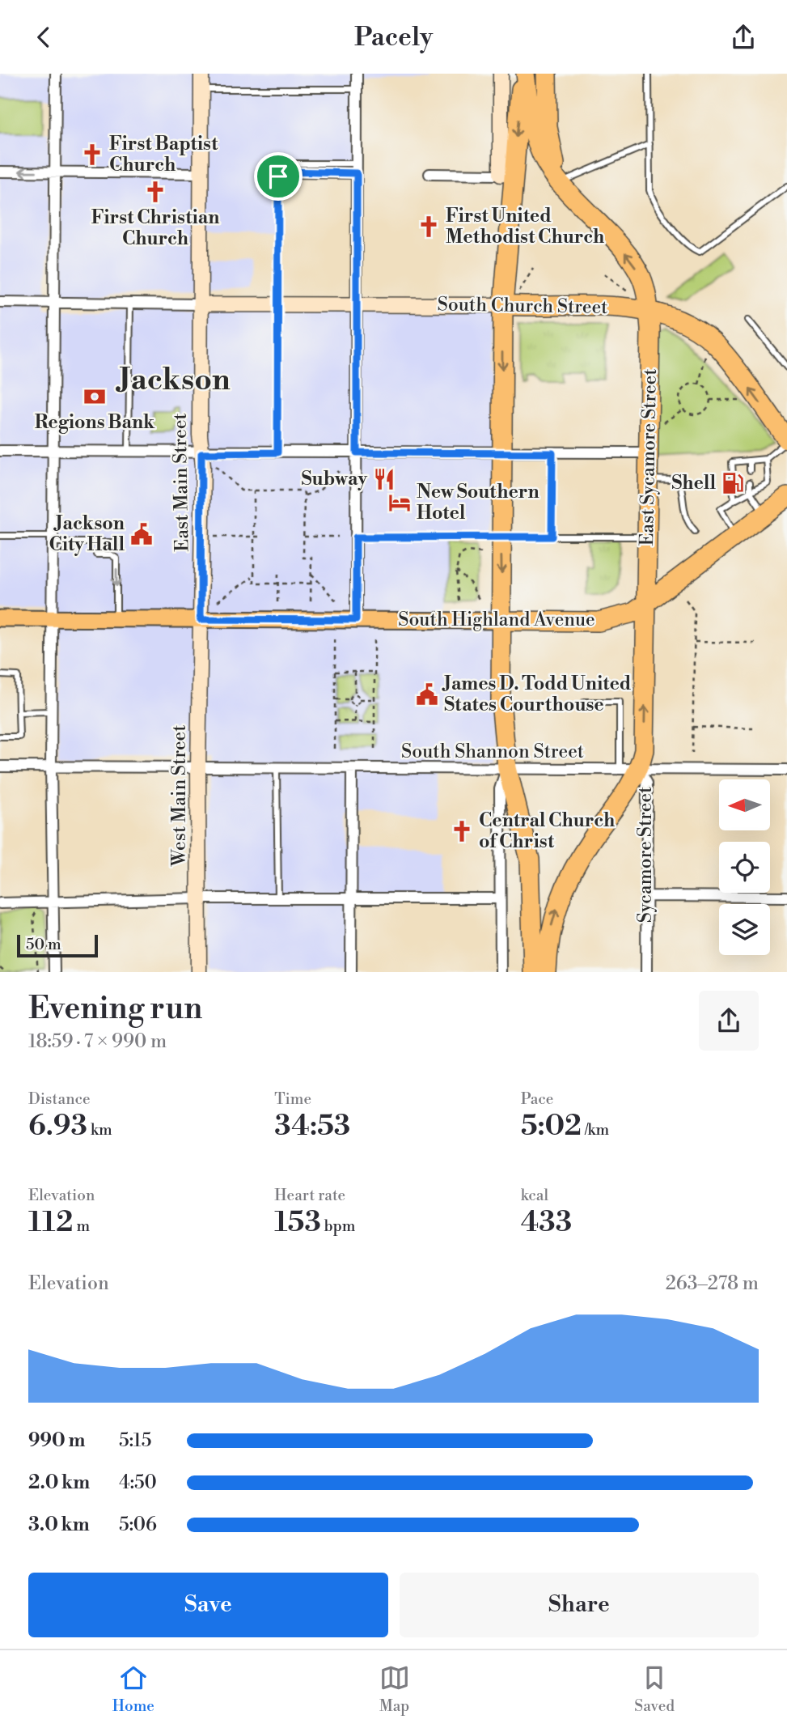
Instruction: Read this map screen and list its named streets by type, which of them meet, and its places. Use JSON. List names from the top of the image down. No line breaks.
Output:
{"streets":{"highway":["South Church Street","East Sycamore Street","South Highland Avenue","Sycamore Street"],"main road":["East Main Street","West Main Street"],"street":["South Shannon Street"]},"crossings":[["South Church Street","East Sycamore Street"],["South Church Street","East Main Street"],["East Sycamore Street","South Highland Avenue"],["East Sycamore Street","Sycamore Street"],["East Main Street","South Highland Avenue"],["East Main Street","West Main Street"],["South Highland Avenue","West Main Street"],["South Highland Avenue","Sycamore Street"],["South Shannon Street","West Main Street"],["South Shannon Street","Sycamore Street"]],"districts":["Jackson"],"places":{"church":["First Baptist Church","First Christian Church","First United Methodist Church","Central Church of Christ"],"bank":["Regions Bank"],"restaurant":["Subway"],"fuel station":["Shell"],"hotel":["New Southern Hotel"],"public building":["Jackson City Hall","James D. Todd United States Courthouse"]},"scale_bar":"50 m","north":"left","page":{"header":"Pacely","scale":"50 m","heading":["Evening run","18:59 · 7 × 990 m"],"stats":[["Distance","6.93 km"],["Time","34:53"],["Pace","5:02 /km"],["Elevation","112 m"],["Heart rate","153 bpm"],["kcal","433"]],"chart":["Elevation","263–278 m"],"list":[{"name":"990 m","note":"5:15"},{"name":"2.0 km","note":"4:50"},{"name":"3.0 km","note":"5:06"}],"buttons":["Save","Share"],"tabs":["Home","Map","Saved"]}}
